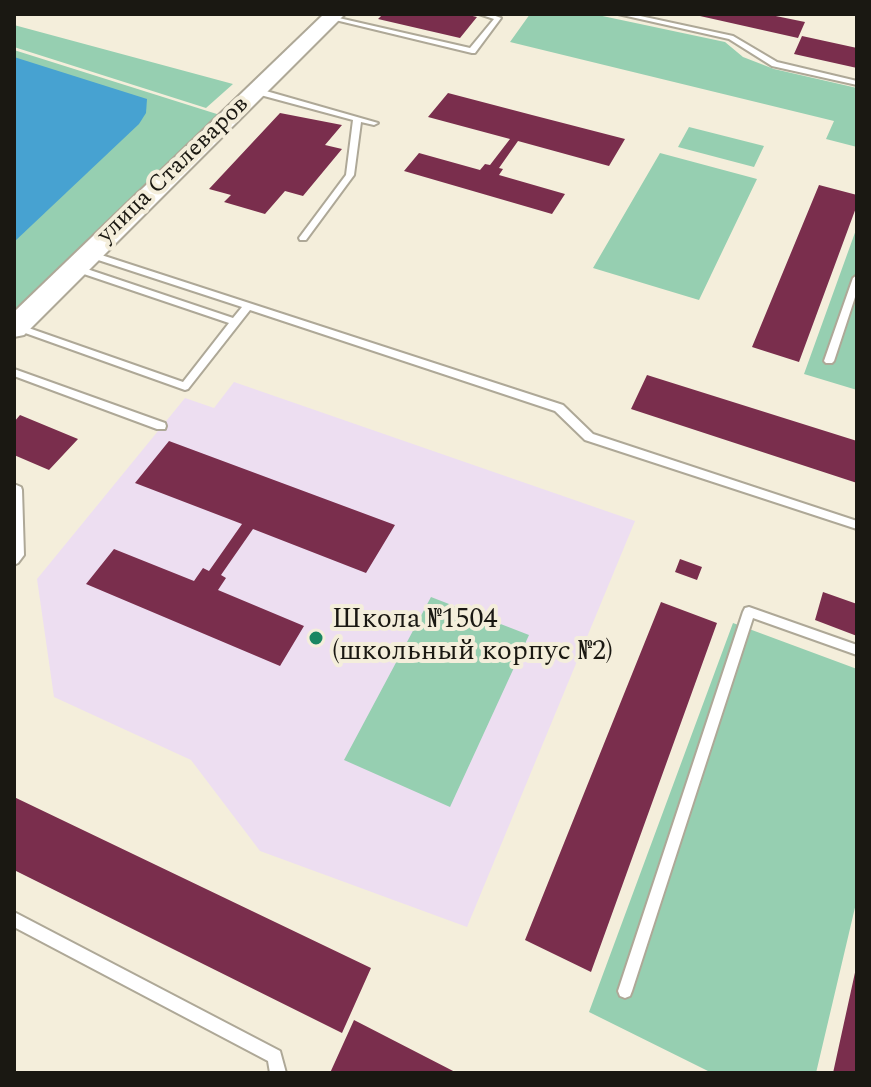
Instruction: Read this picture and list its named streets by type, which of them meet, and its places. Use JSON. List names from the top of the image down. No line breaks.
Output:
{"streets":{"main road":["улица Сталеваров"]},"places":["Школа №1504 (школьный корпус №2)"]}
